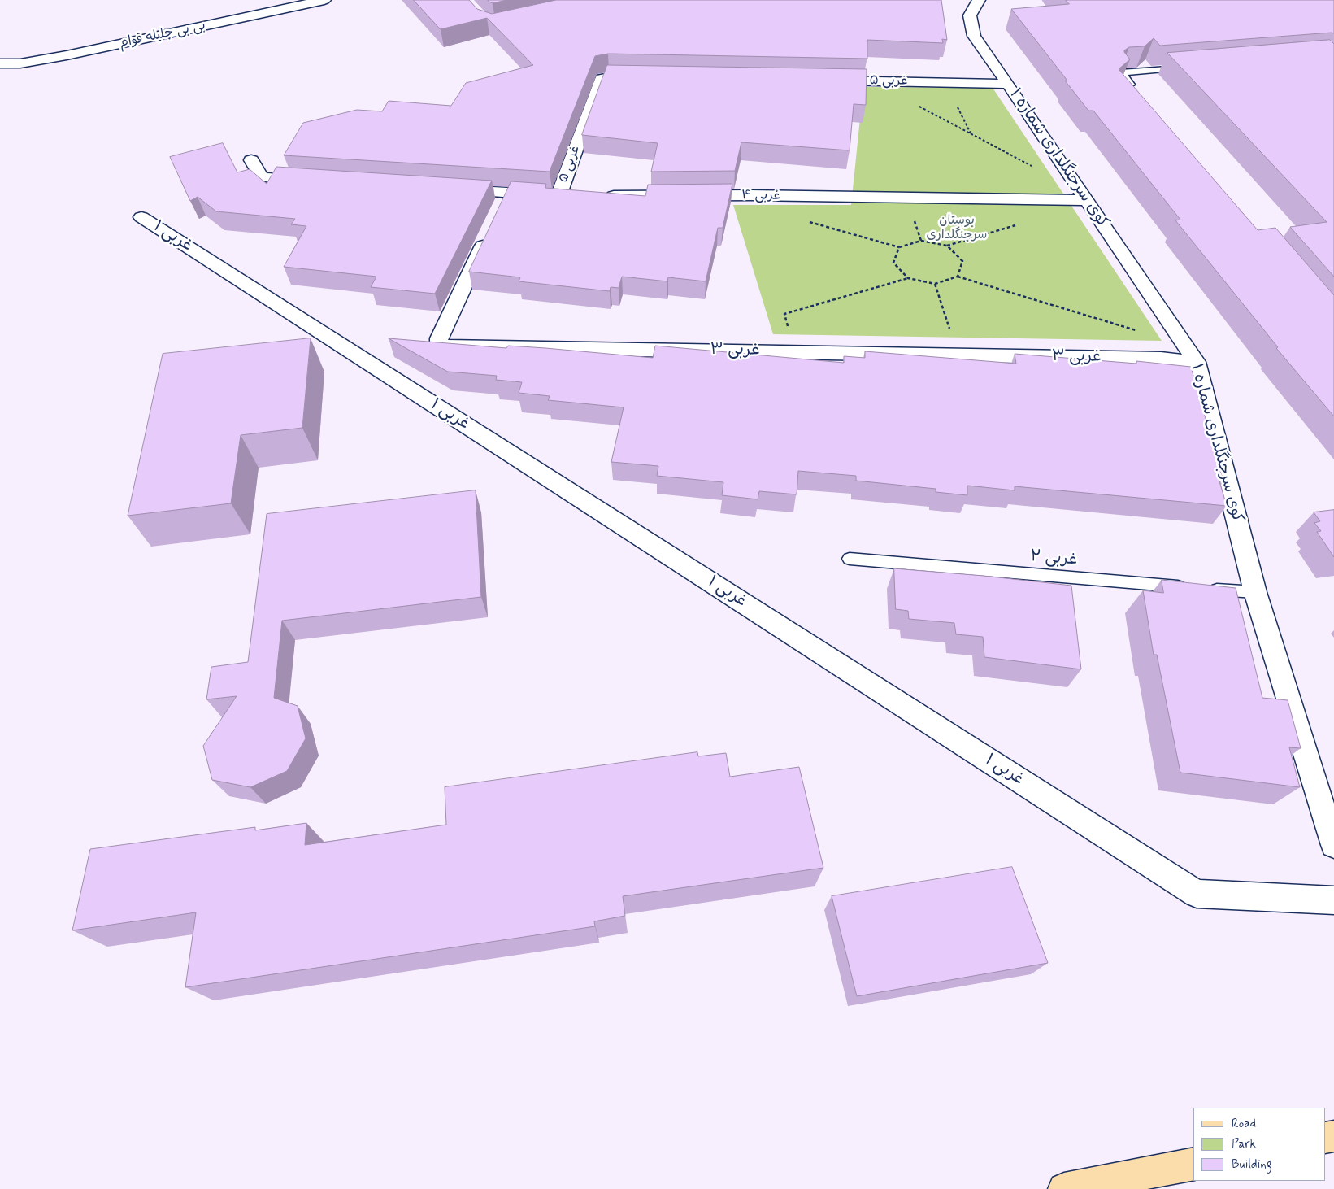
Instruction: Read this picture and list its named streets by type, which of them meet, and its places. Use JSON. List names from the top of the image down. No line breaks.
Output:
{"streets":{"street":["بی بی جلیله قوام","غربی ۵","کوی سرجنگلداری شماره ۱","غربی ۴","غربی ۱","غربی ۳"],"lane":["غربی ۲"]},"crossings":[["غربی ۵","کوی سرجنگلداری شماره ۱"],["کوی سرجنگلداری شماره ۱","غربی ۴"],["کوی سرجنگلداری شماره ۱","غربی ۳"]],"parks":["بوستان سرجنگلداری"],"legend":["Road","Park","Building"]}
